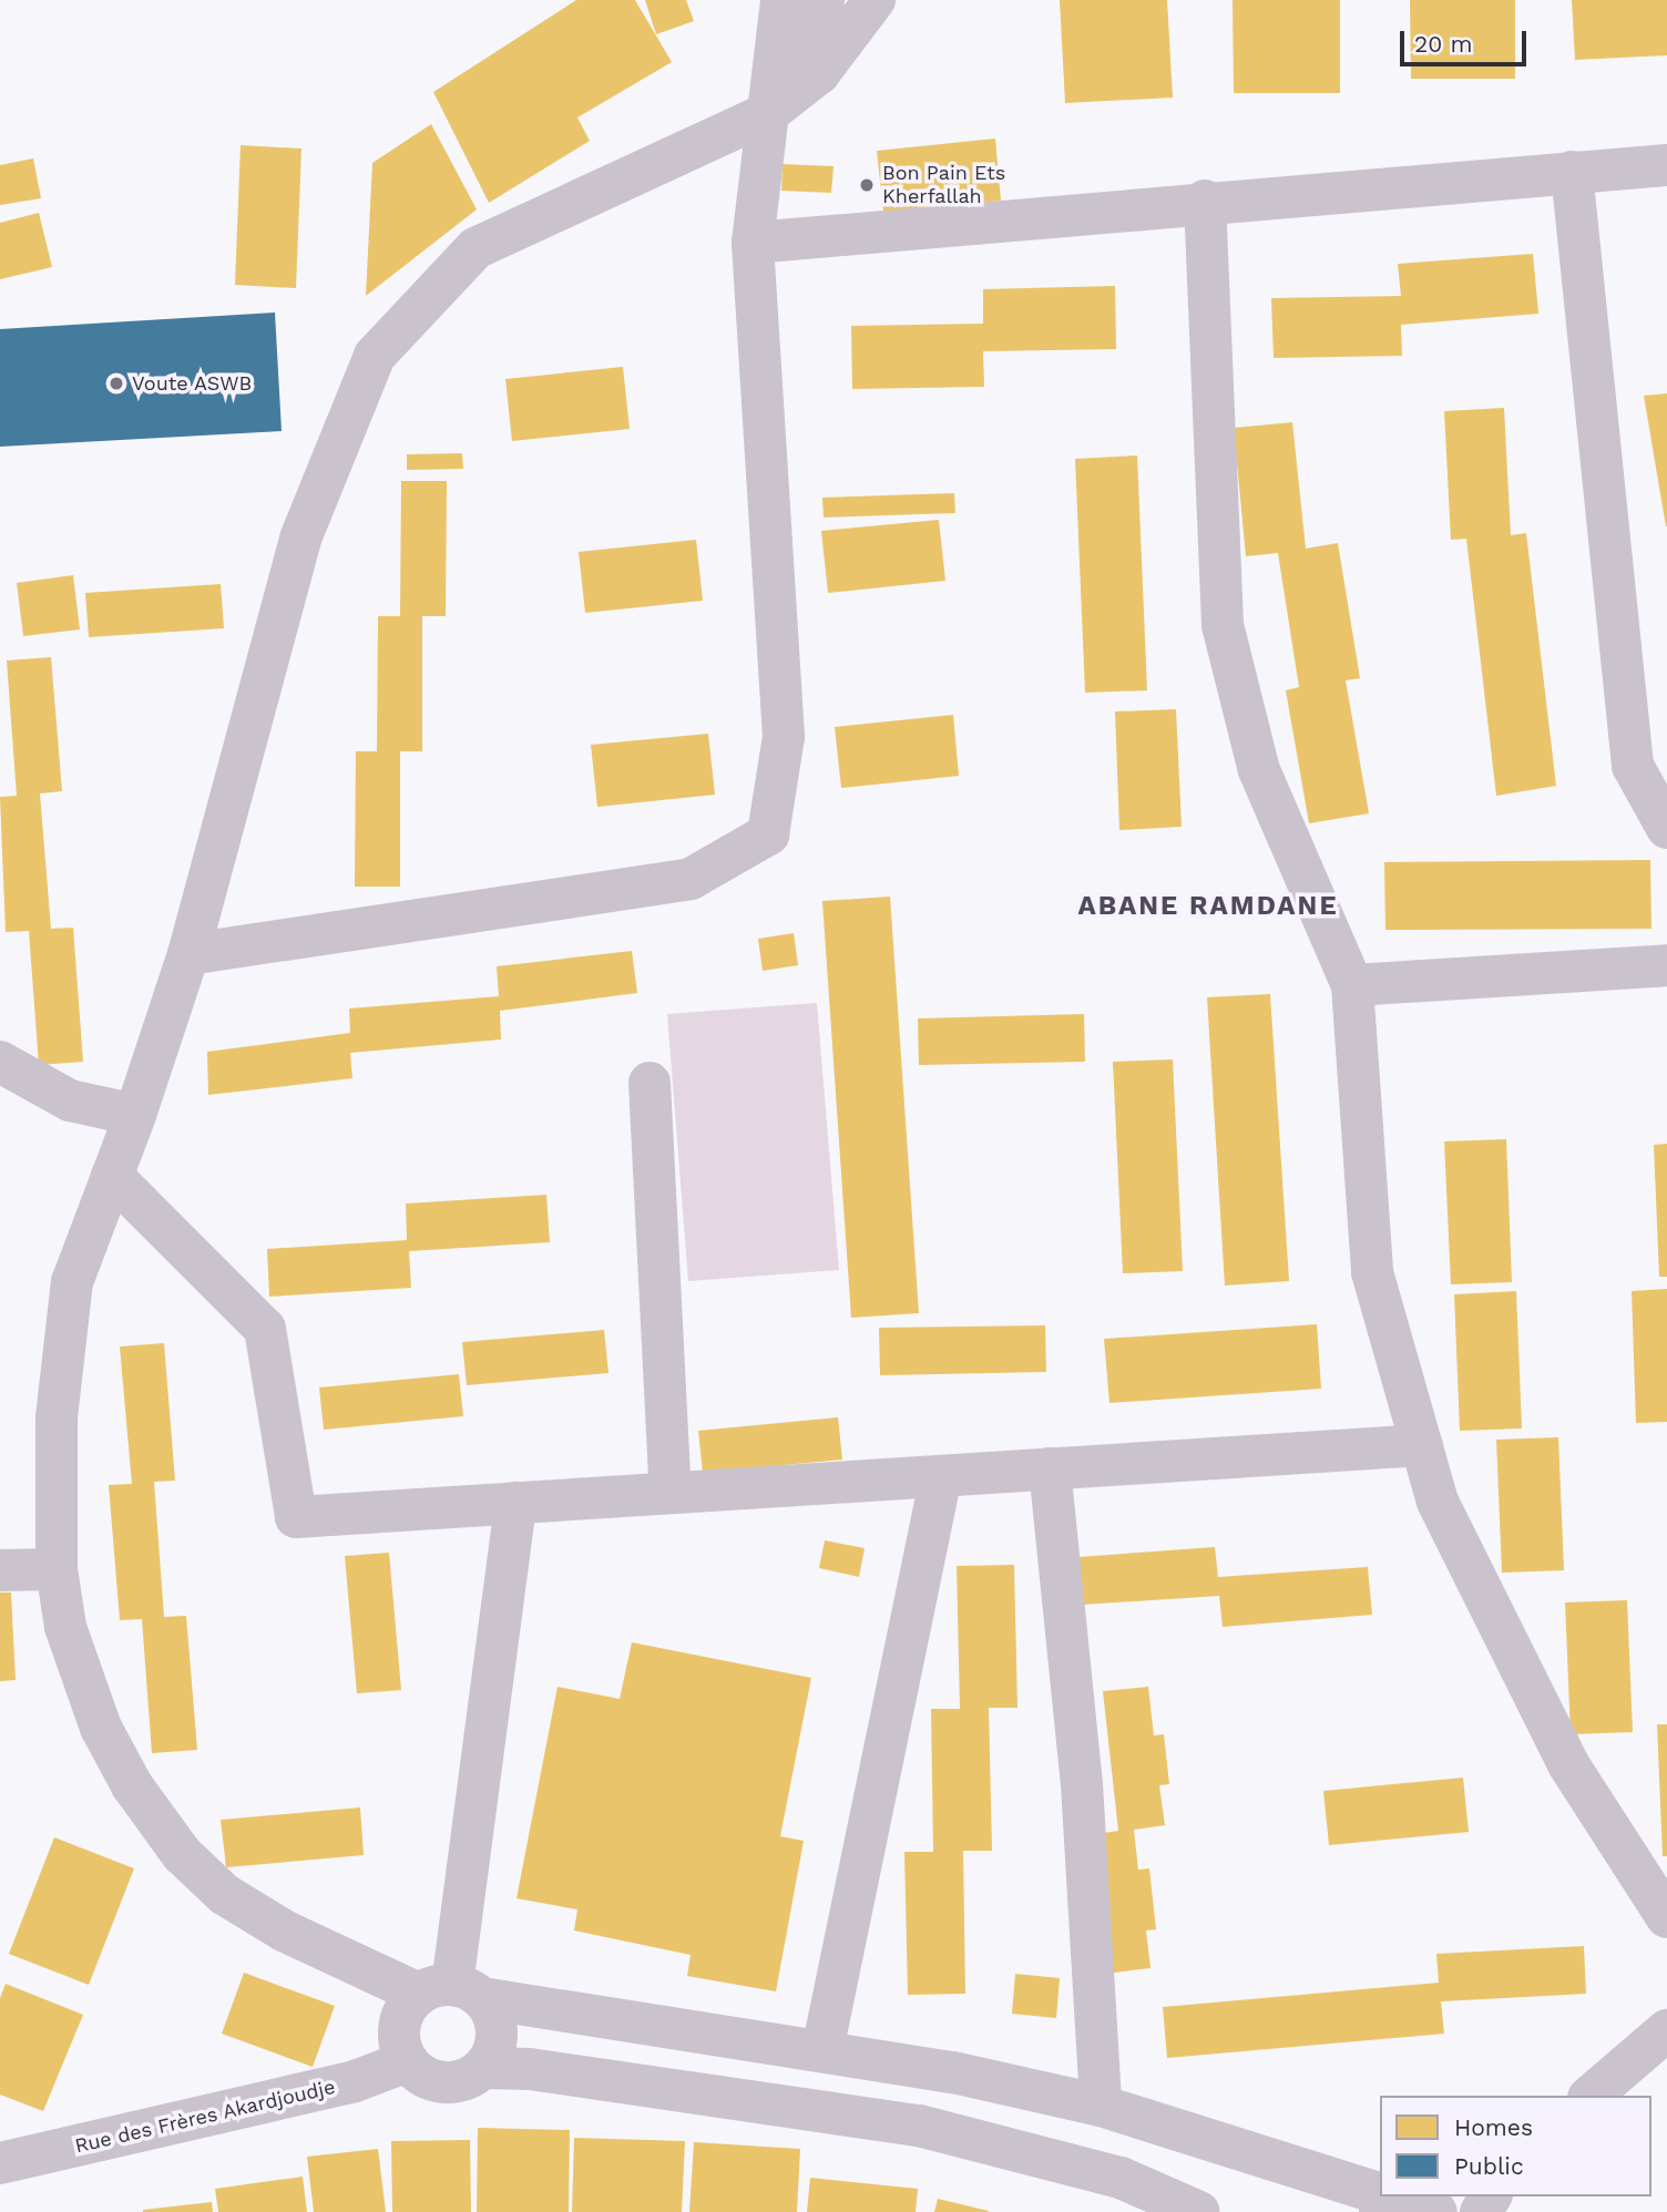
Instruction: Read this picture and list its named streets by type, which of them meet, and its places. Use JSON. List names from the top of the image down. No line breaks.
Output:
{"streets":{"street":["Rue des Frères Akardjoudje"]},"districts":["ABANE RAMDANE"],"places":["Bon Pain Ets Kherfallah","Voute ASWB"],"legend":["Homes","Public"],"scale_bar":"20 m"}
